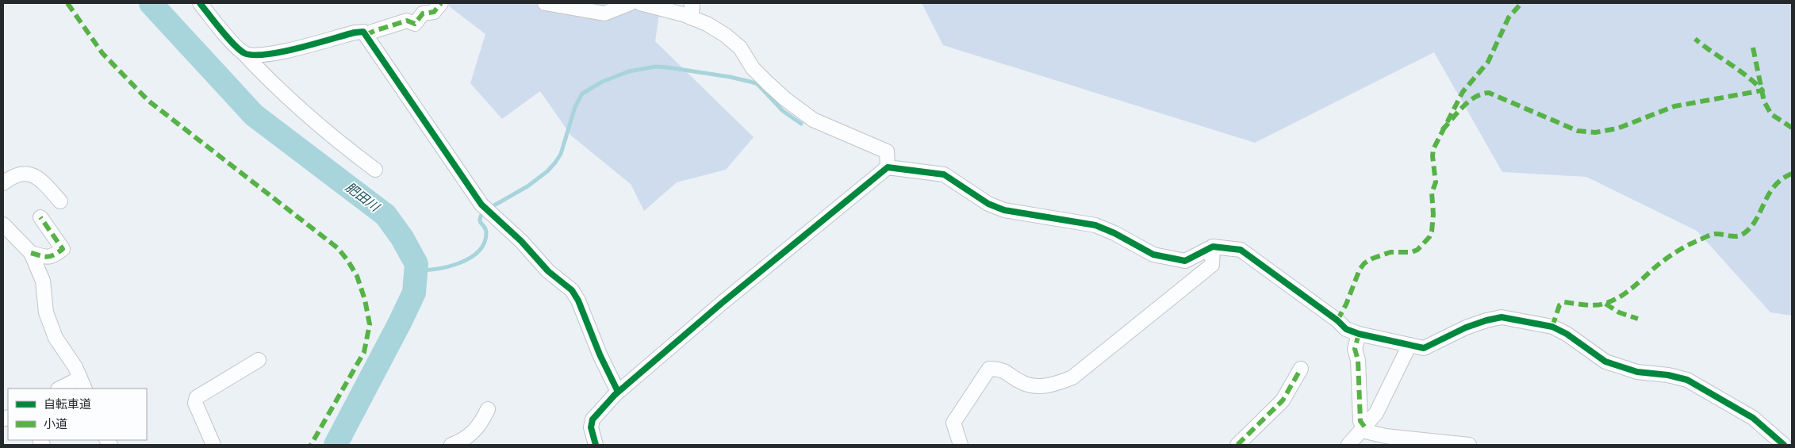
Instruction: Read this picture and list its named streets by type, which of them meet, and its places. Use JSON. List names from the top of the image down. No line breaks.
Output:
{"water":["肥田川"],"legend":["自転車道","小道"]}
